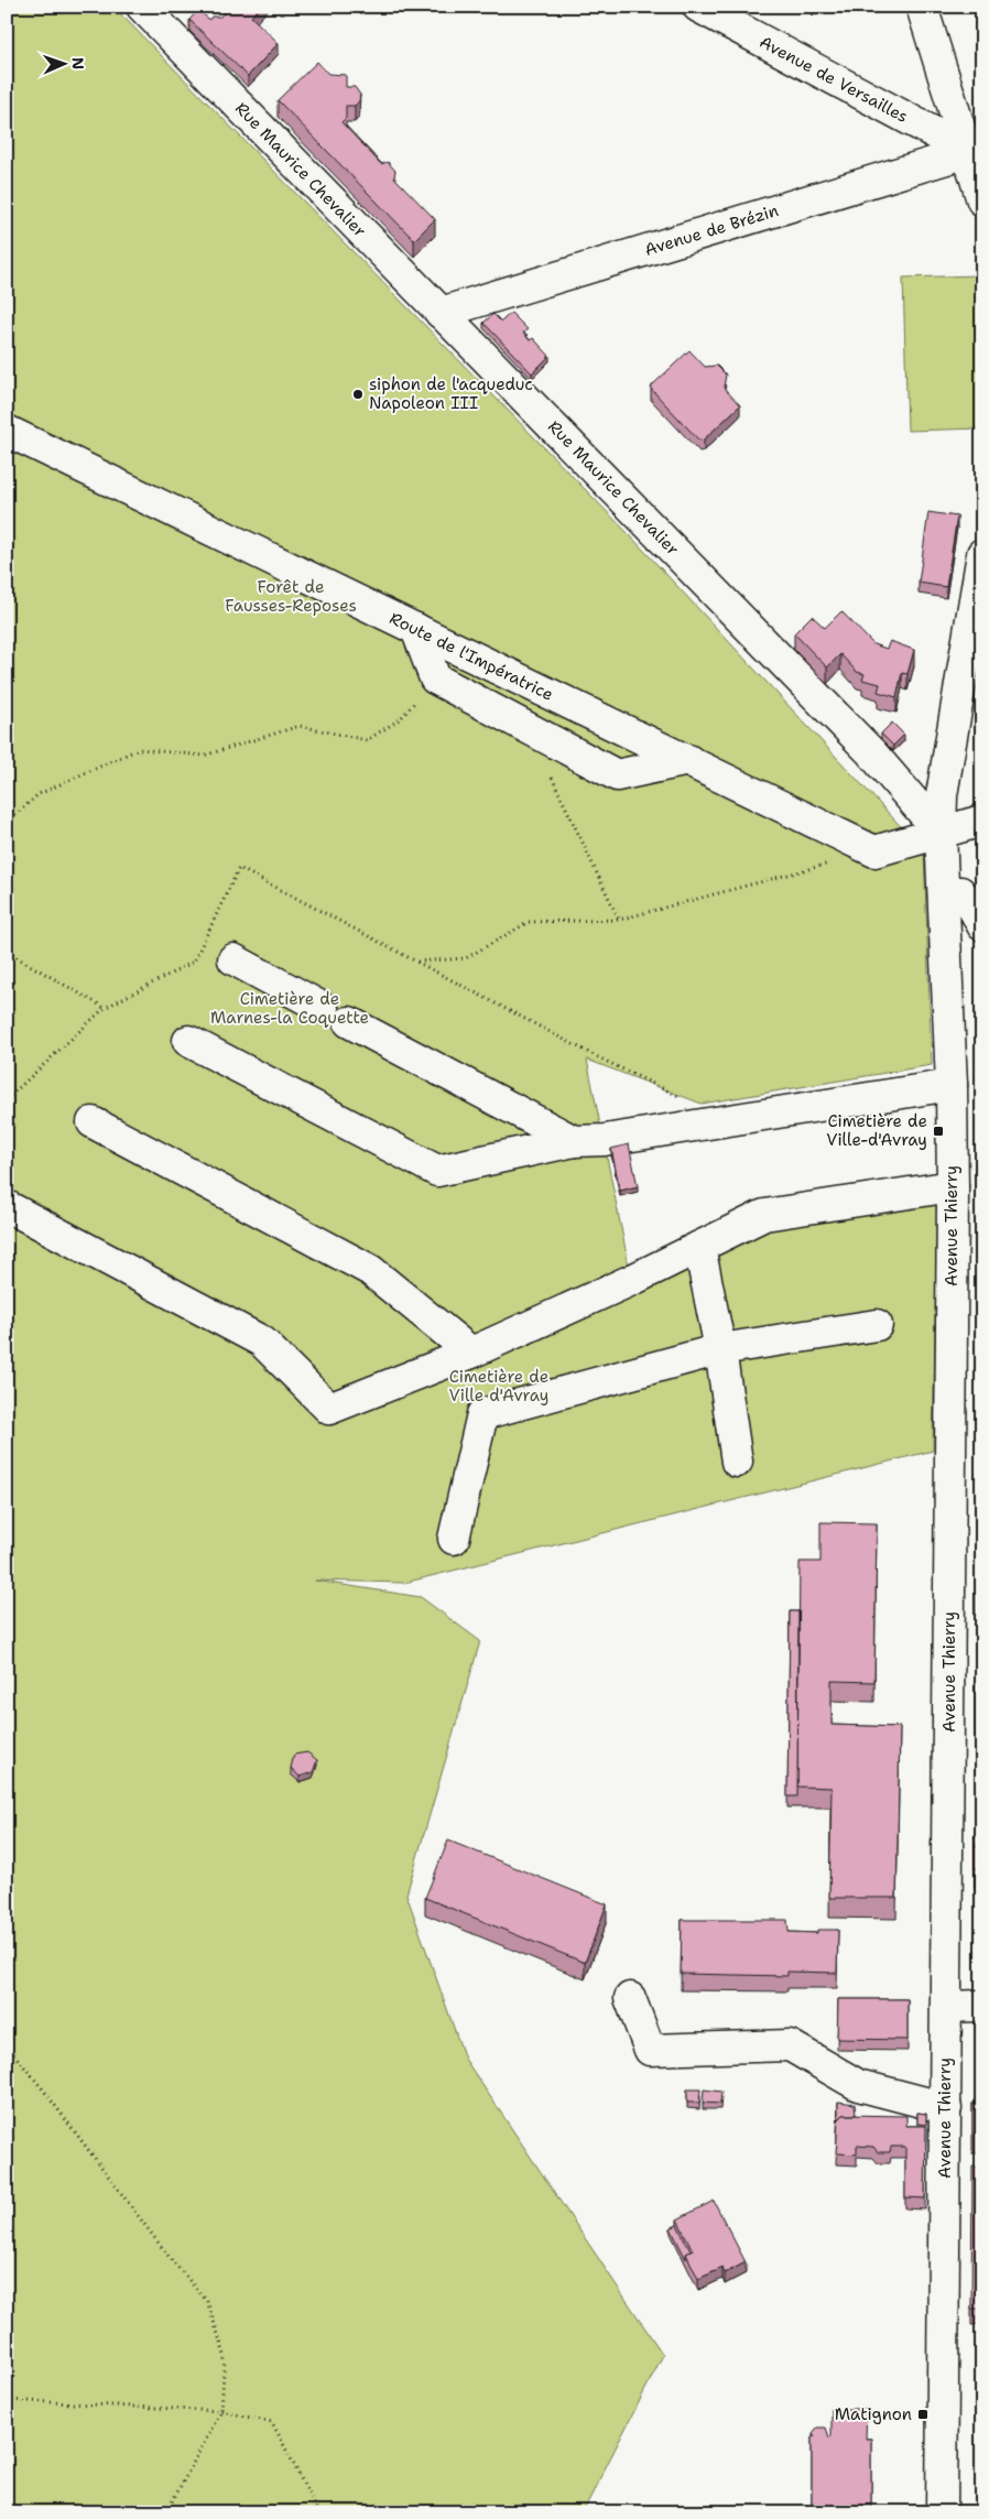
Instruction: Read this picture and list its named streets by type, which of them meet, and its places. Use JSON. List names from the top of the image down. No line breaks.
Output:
{"streets":{"street":["Avenue de Versailles","Rue Maurice Chevalier","Avenue de Brézin","Route de l'Impératrice","Avenue Thierry"]},"crossings":[["Avenue de Versailles","Avenue de Brézin"],["Rue Maurice Chevalier","Avenue de Brézin"],["Rue Maurice Chevalier","Avenue Thierry"]],"parks":["Forêt de Fausses-Reposes","Cimetière de Marnes-la Coquette","Cimetière de Ville d'Avray"],"places":{"other":["siphon de l'acqueduc Napoleon III"],"transit":["Cimetière de Ville-d'Avray","Matignon"]},"north":"right"}
